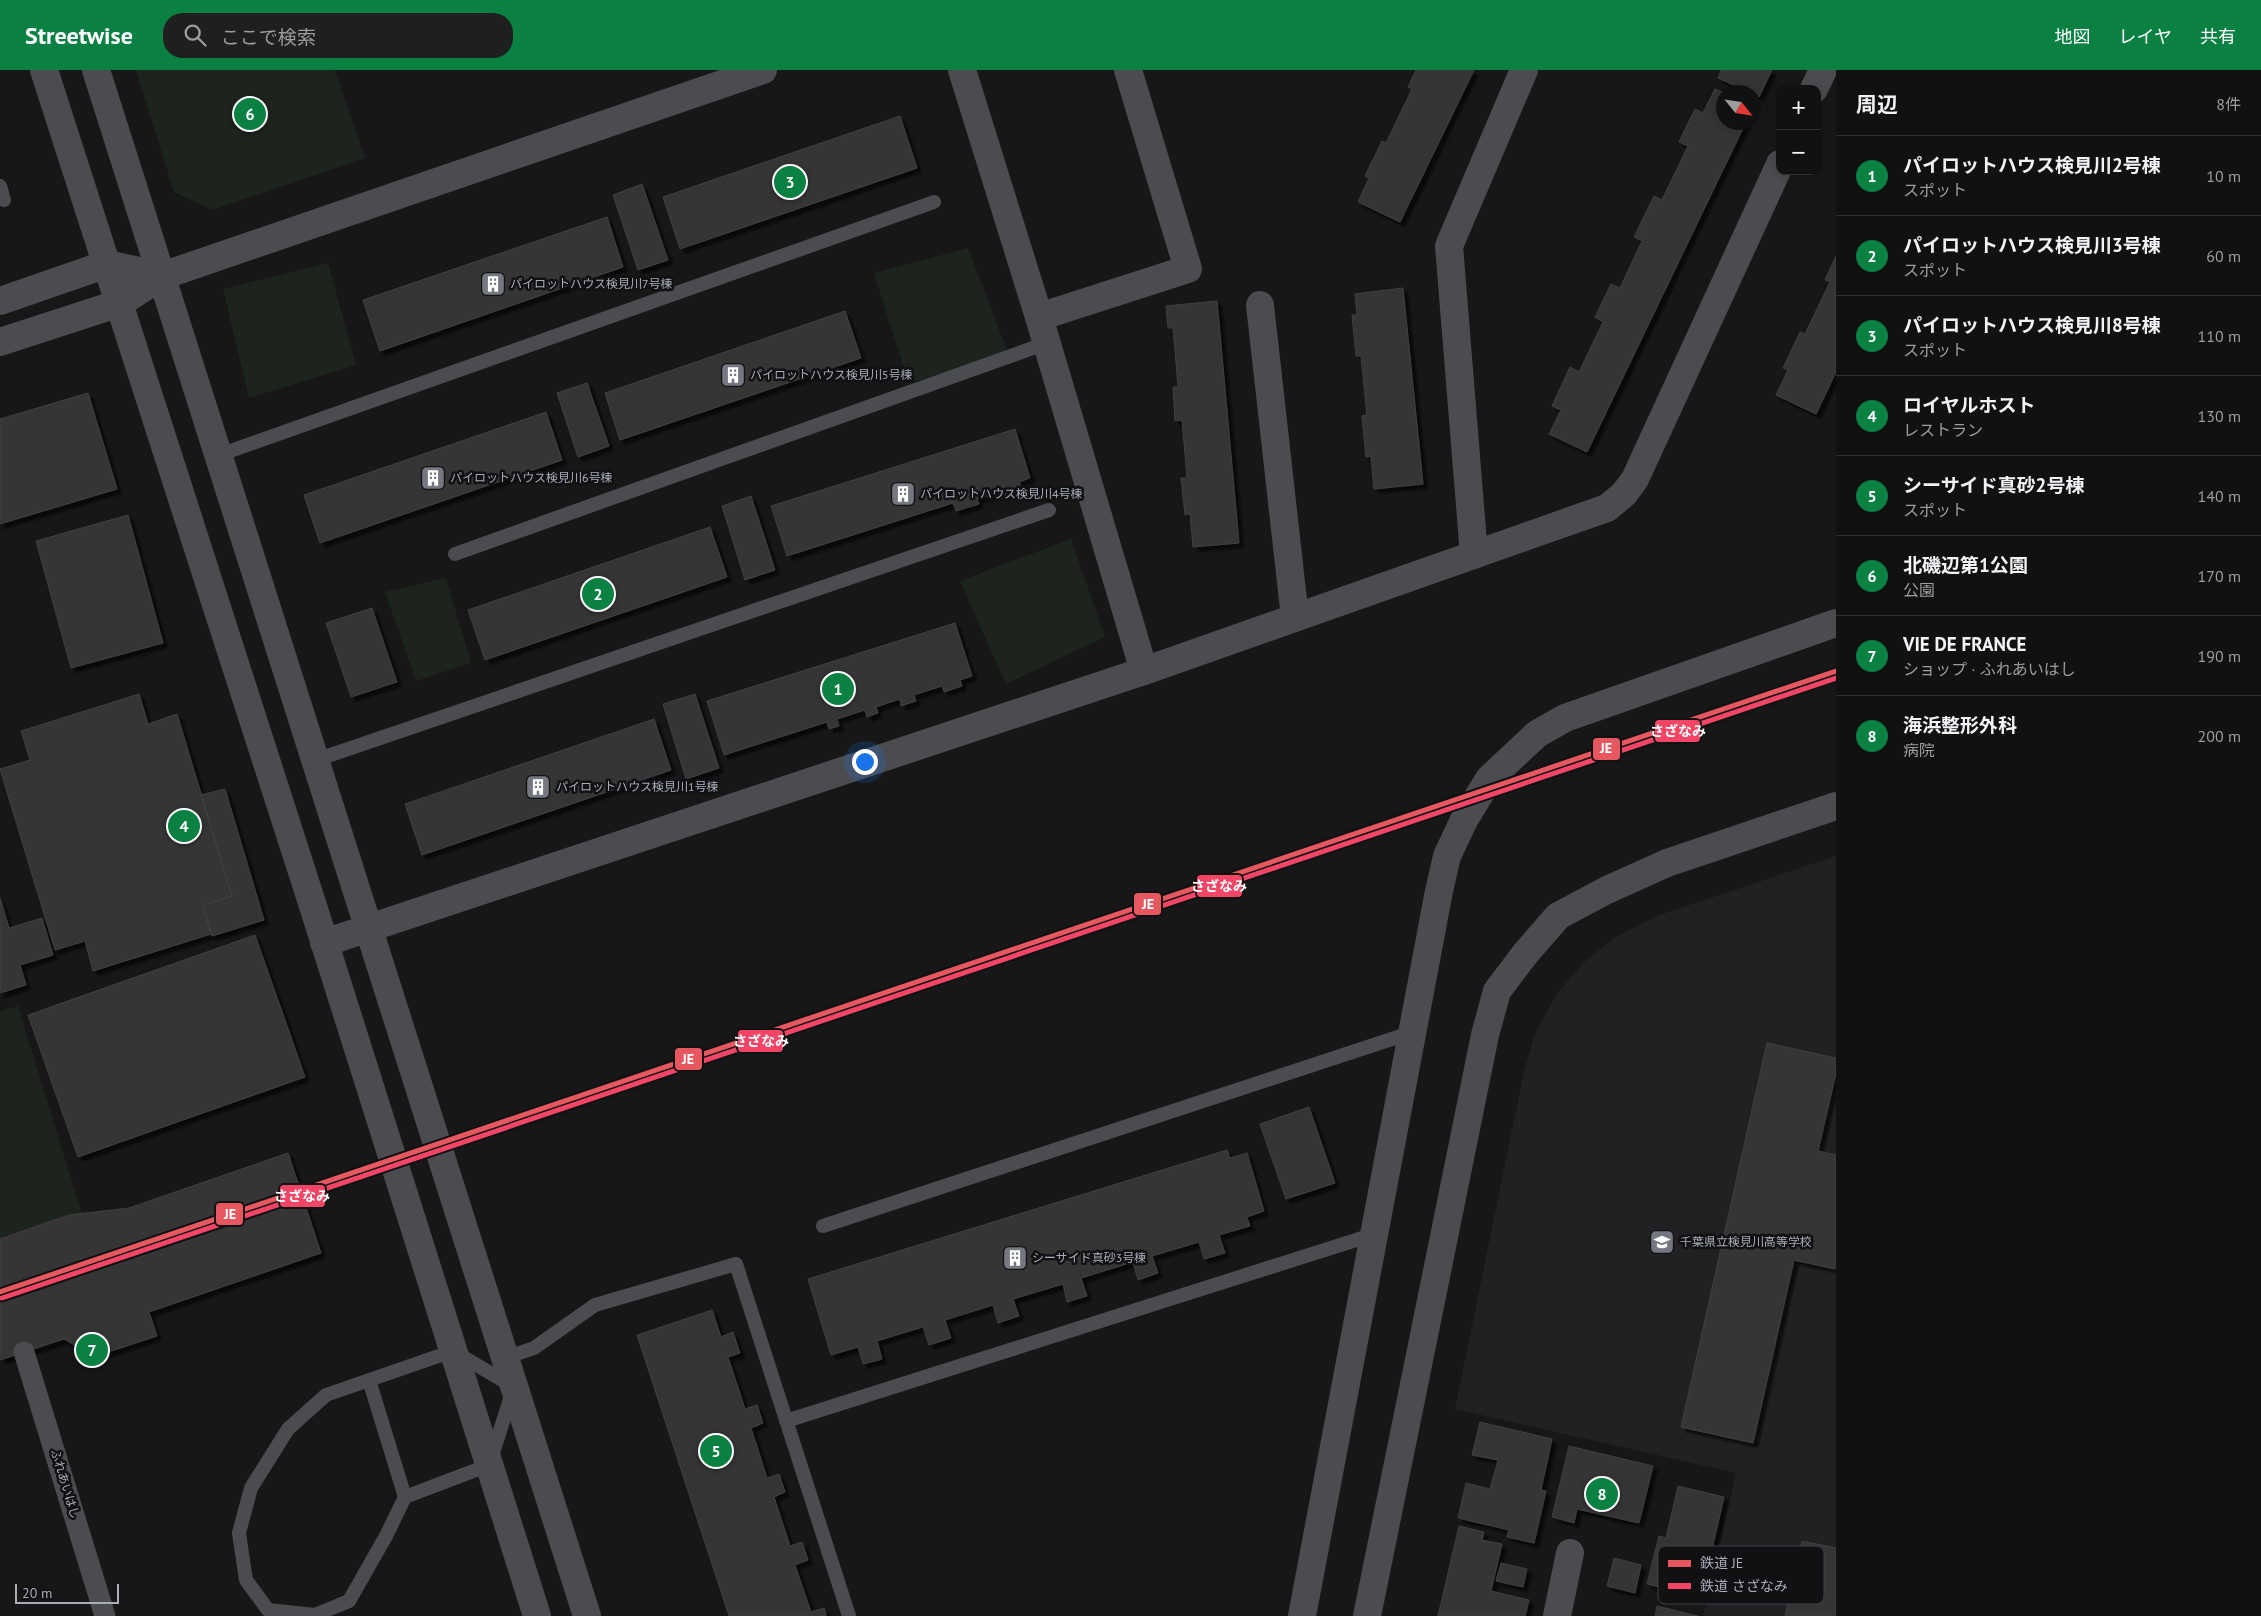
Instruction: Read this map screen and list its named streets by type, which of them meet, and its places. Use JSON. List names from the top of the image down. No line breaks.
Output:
{"streets":{"street":["ふれあいはし"]},"places":{"building":["パイロットハウス検見川7号棟","パイロットハウス検見川5号棟","パイロットハウス検見川6号棟","パイロットハウス検見川4号棟","パイロットハウス検見川1号棟","シーサイド真砂3号棟"],"school or university":["千葉県立検見川高等学校"]},"lines":["rail line JE","rail line さざなみ"],"legend":["鉄道 JE","鉄道 さざなみ"],"scale_bar":"20 m","north":"bottom right","page":{"header":"Streetwise","search":"ここで検索","nav":["地図","レイヤ","共有"],"heading":["周辺","8件"],"map_buttons":["+","−"],"pins":["6","3","2","1","4","7","5","8"],"list":[{"mark":"1","name":"パイロットハウス検見川2号棟","note":"スポット","value":"10 m"},{"mark":"2","name":"パイロットハウス検見川3号棟","note":"スポット","value":"60 m"},{"mark":"3","name":"パイロットハウス検見川8号棟","note":"スポット","value":"110 m"},{"mark":"4","name":"ロイヤルホスト","note":"レストラン","value":"130 m"},{"mark":"5","name":"シーサイド真砂2号棟","note":"スポット","value":"140 m"},{"mark":"6","name":"北磯辺第1公園","note":"公園","value":"170 m"},{"mark":"7","name":"VIE DE FRANCE","note":"ショップ · ふれあいはし","value":"190 m"},{"mark":"8","name":"海浜整形外科","note":"病院","value":"200 m"}],"scale":"20 m"}}
